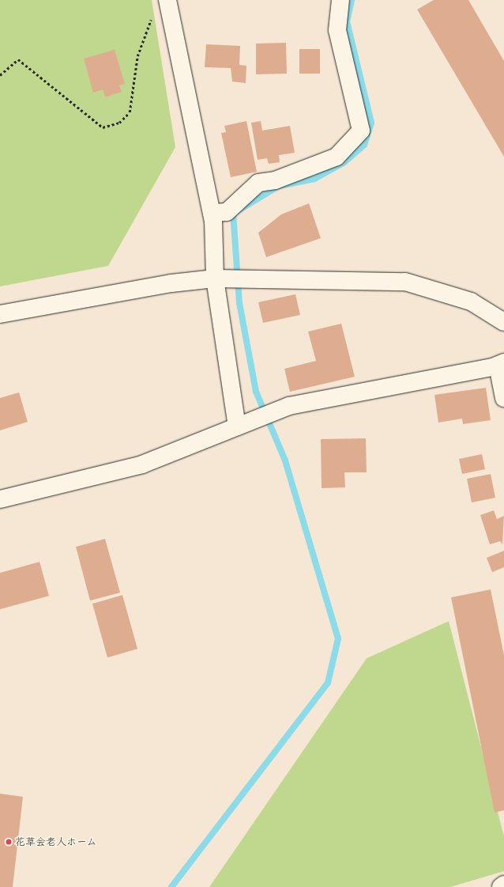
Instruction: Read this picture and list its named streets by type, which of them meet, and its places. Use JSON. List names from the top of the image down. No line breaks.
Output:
{"places":["花草会老人ホーム"]}
